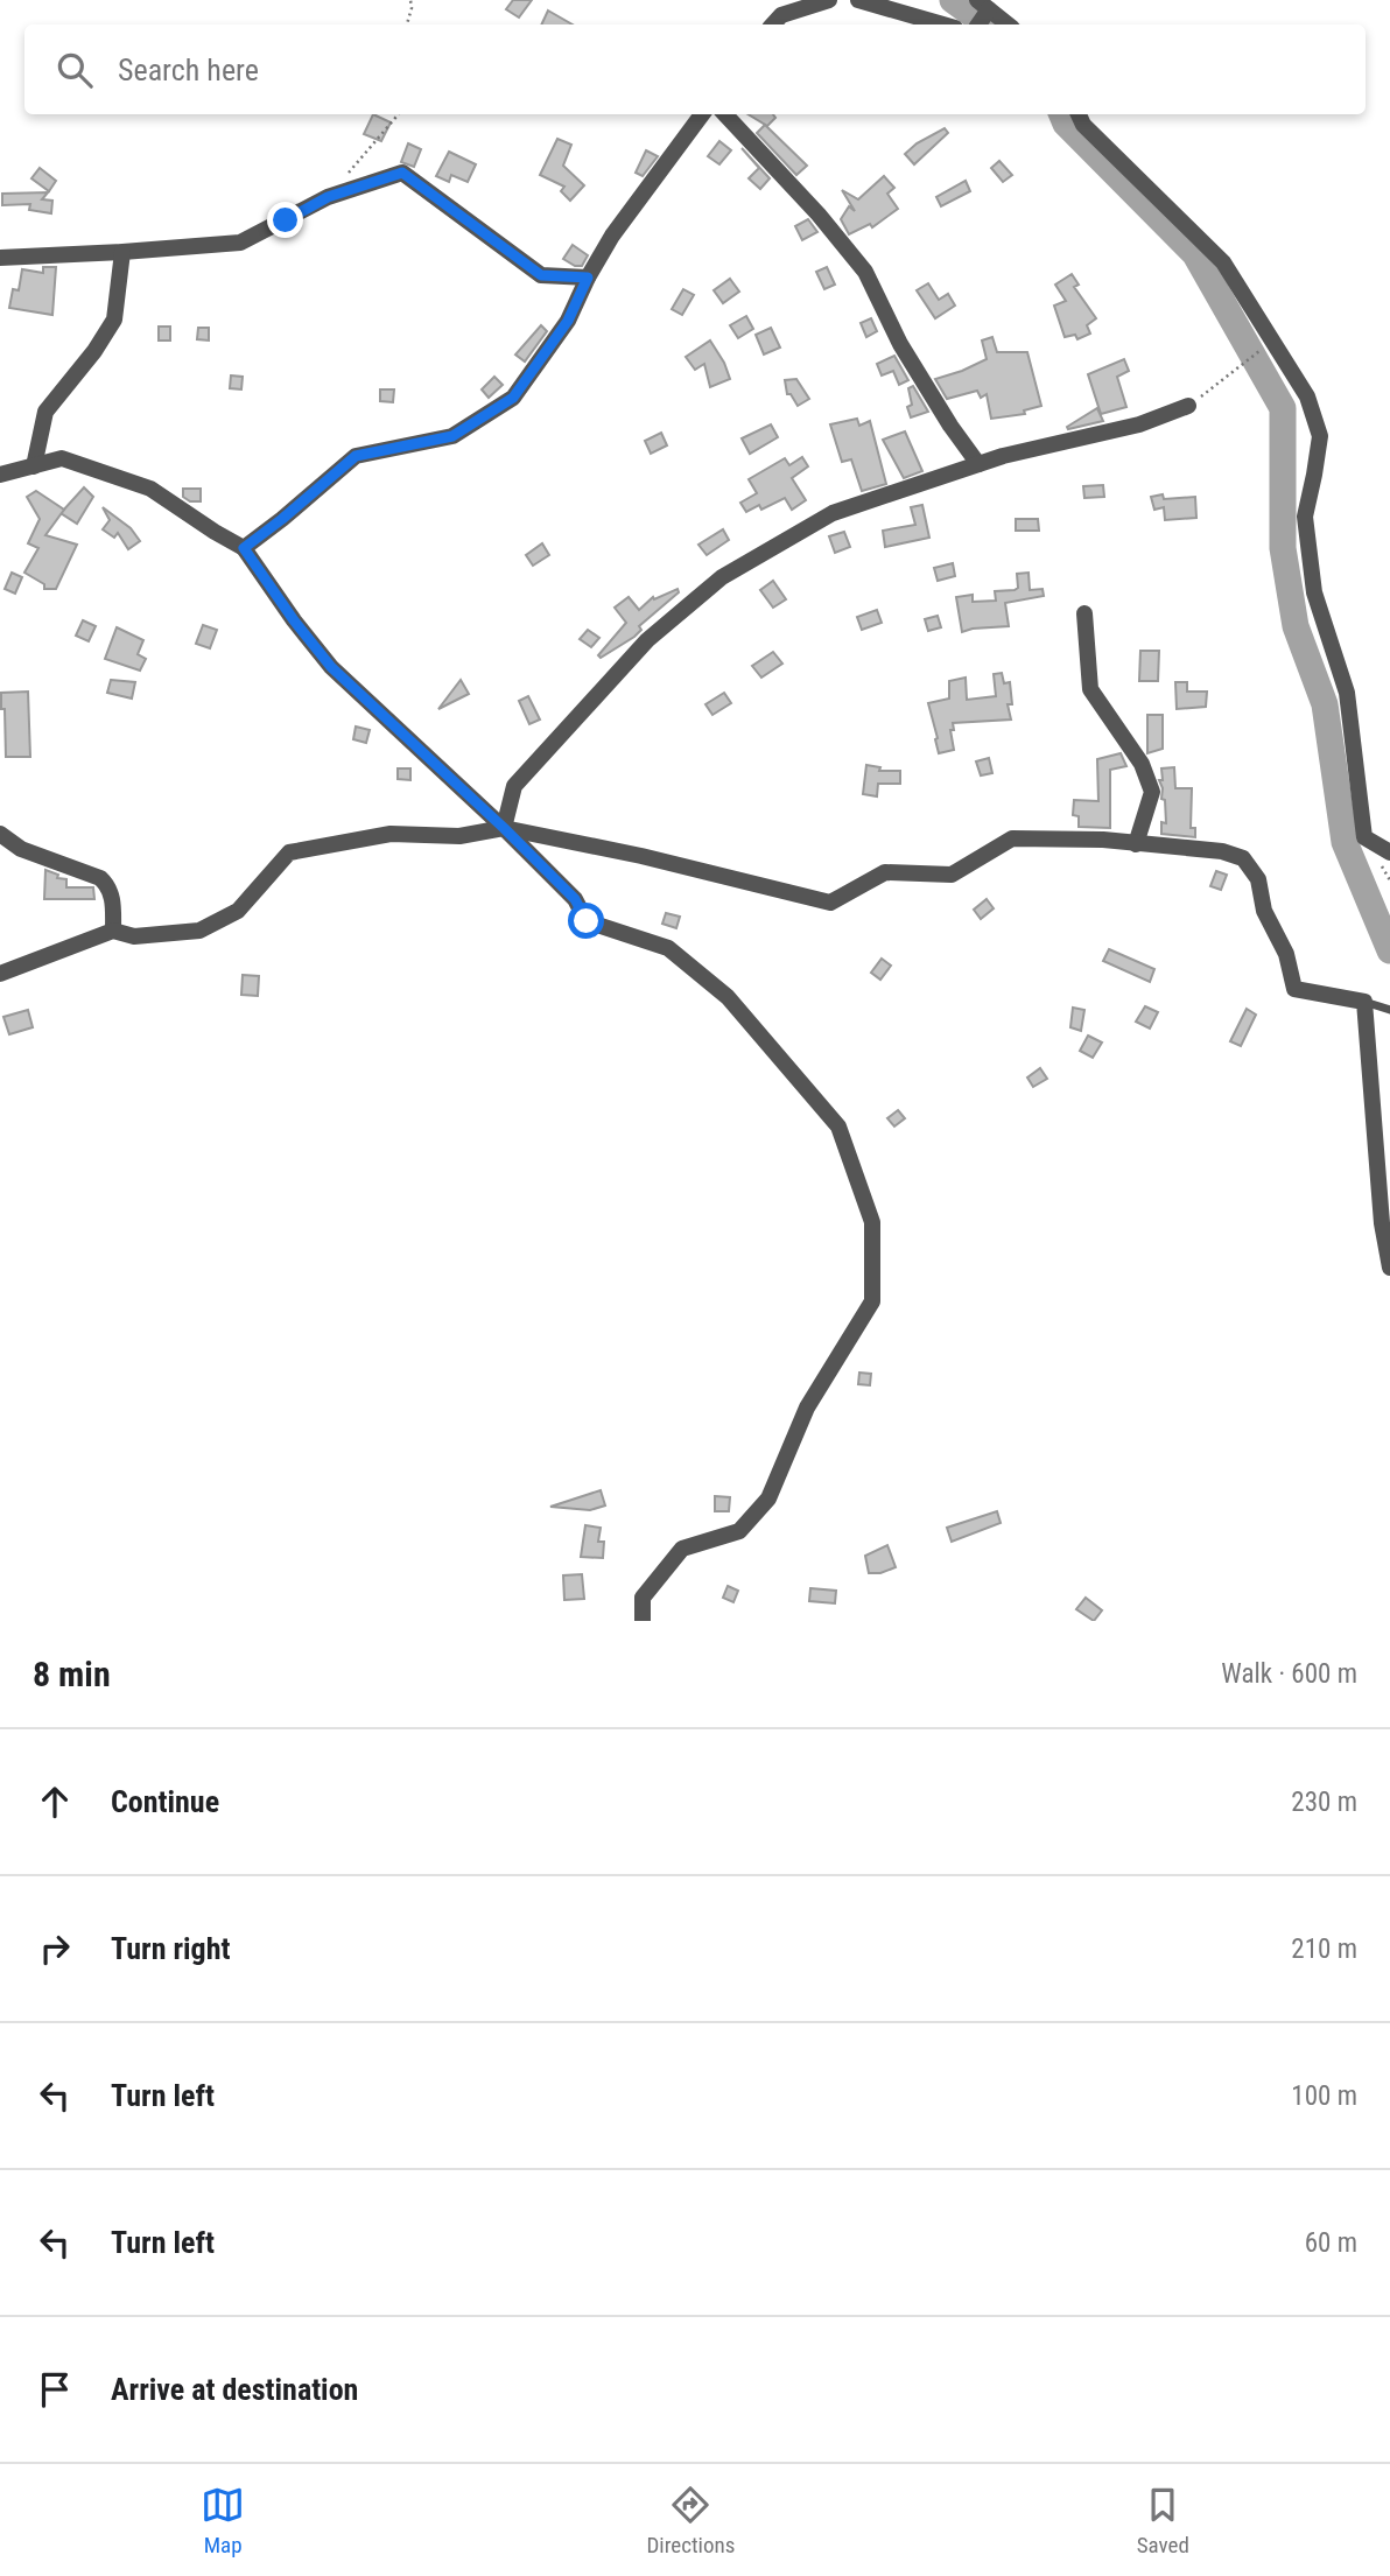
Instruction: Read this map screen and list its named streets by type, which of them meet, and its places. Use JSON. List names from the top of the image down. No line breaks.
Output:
{"page":{"search":"Search here","heading":["8 min","Walk · 600 m"],"list":[["Continue","230 m"],["Turn right","210 m"],["Turn left","100 m"],["Turn left","60 m"],"Arrive at destination"],"nav":["Map","Directions","Saved"]}}
